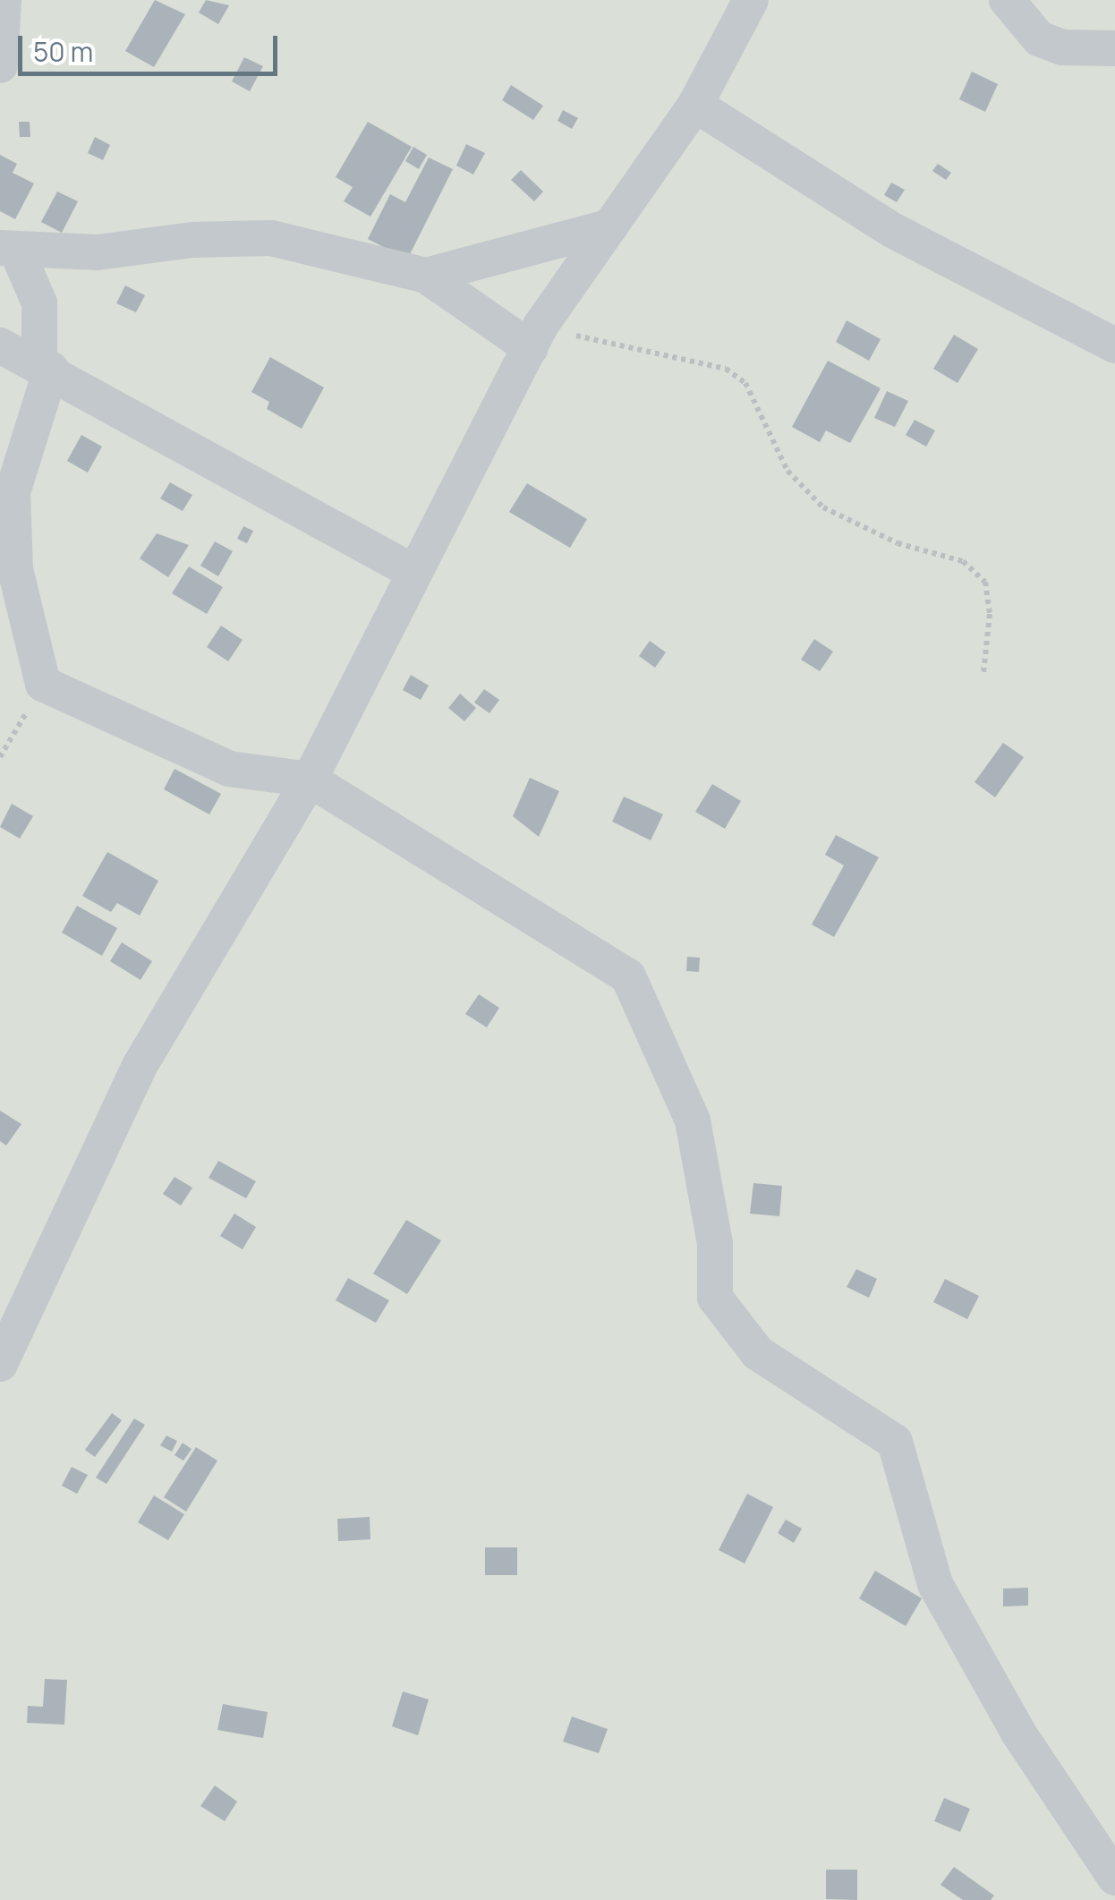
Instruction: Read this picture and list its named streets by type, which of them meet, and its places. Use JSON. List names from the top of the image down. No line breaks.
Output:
{"scale_bar":"50 m"}
